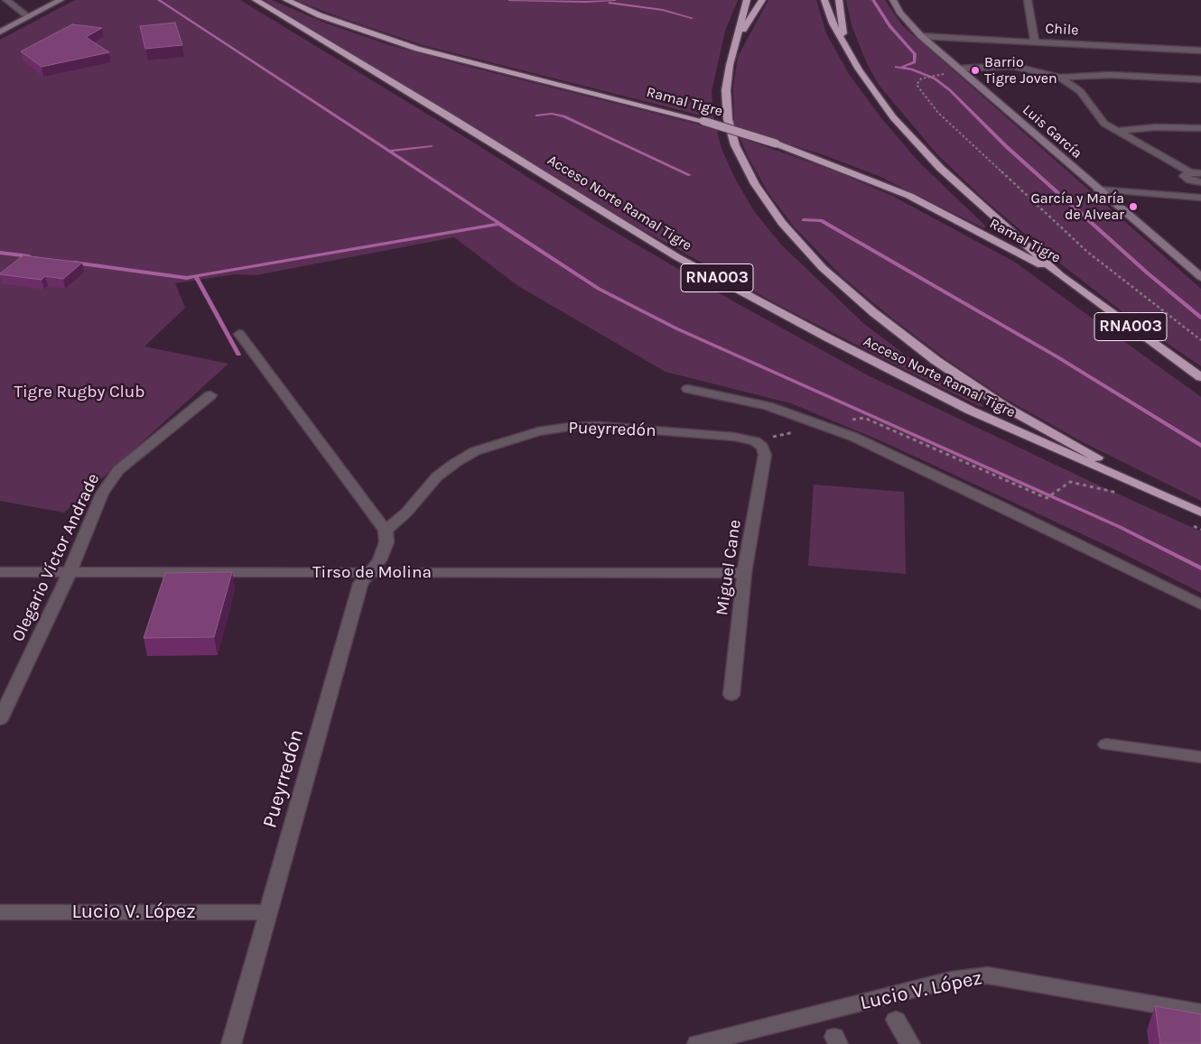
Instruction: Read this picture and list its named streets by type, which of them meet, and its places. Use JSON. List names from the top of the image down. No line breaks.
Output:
{"streets":{"highway":["Ramal Tigre","Acceso Norte Ramal Tigre","RNA003"],"street":["Chile","Luis García","Pueyrredón","Olegario Víctor Andrade","Miguel Cane","Tirso de Molina","Lucio V. López"]},"crossings":[["Chile","Luis García"],["Ramal Tigre","RNA003"],["Pueyrredón","Miguel Cane"],["Pueyrredón","Tirso de Molina"],["Pueyrredón","Lucio V. López"],["Olegario Víctor Andrade","Tirso de Molina"],["Miguel Cane","Tirso de Molina"]],"parks":["Tigre Rugby Club"],"places":["Barrio Tigre Joven","García y María de Alvear"]}
